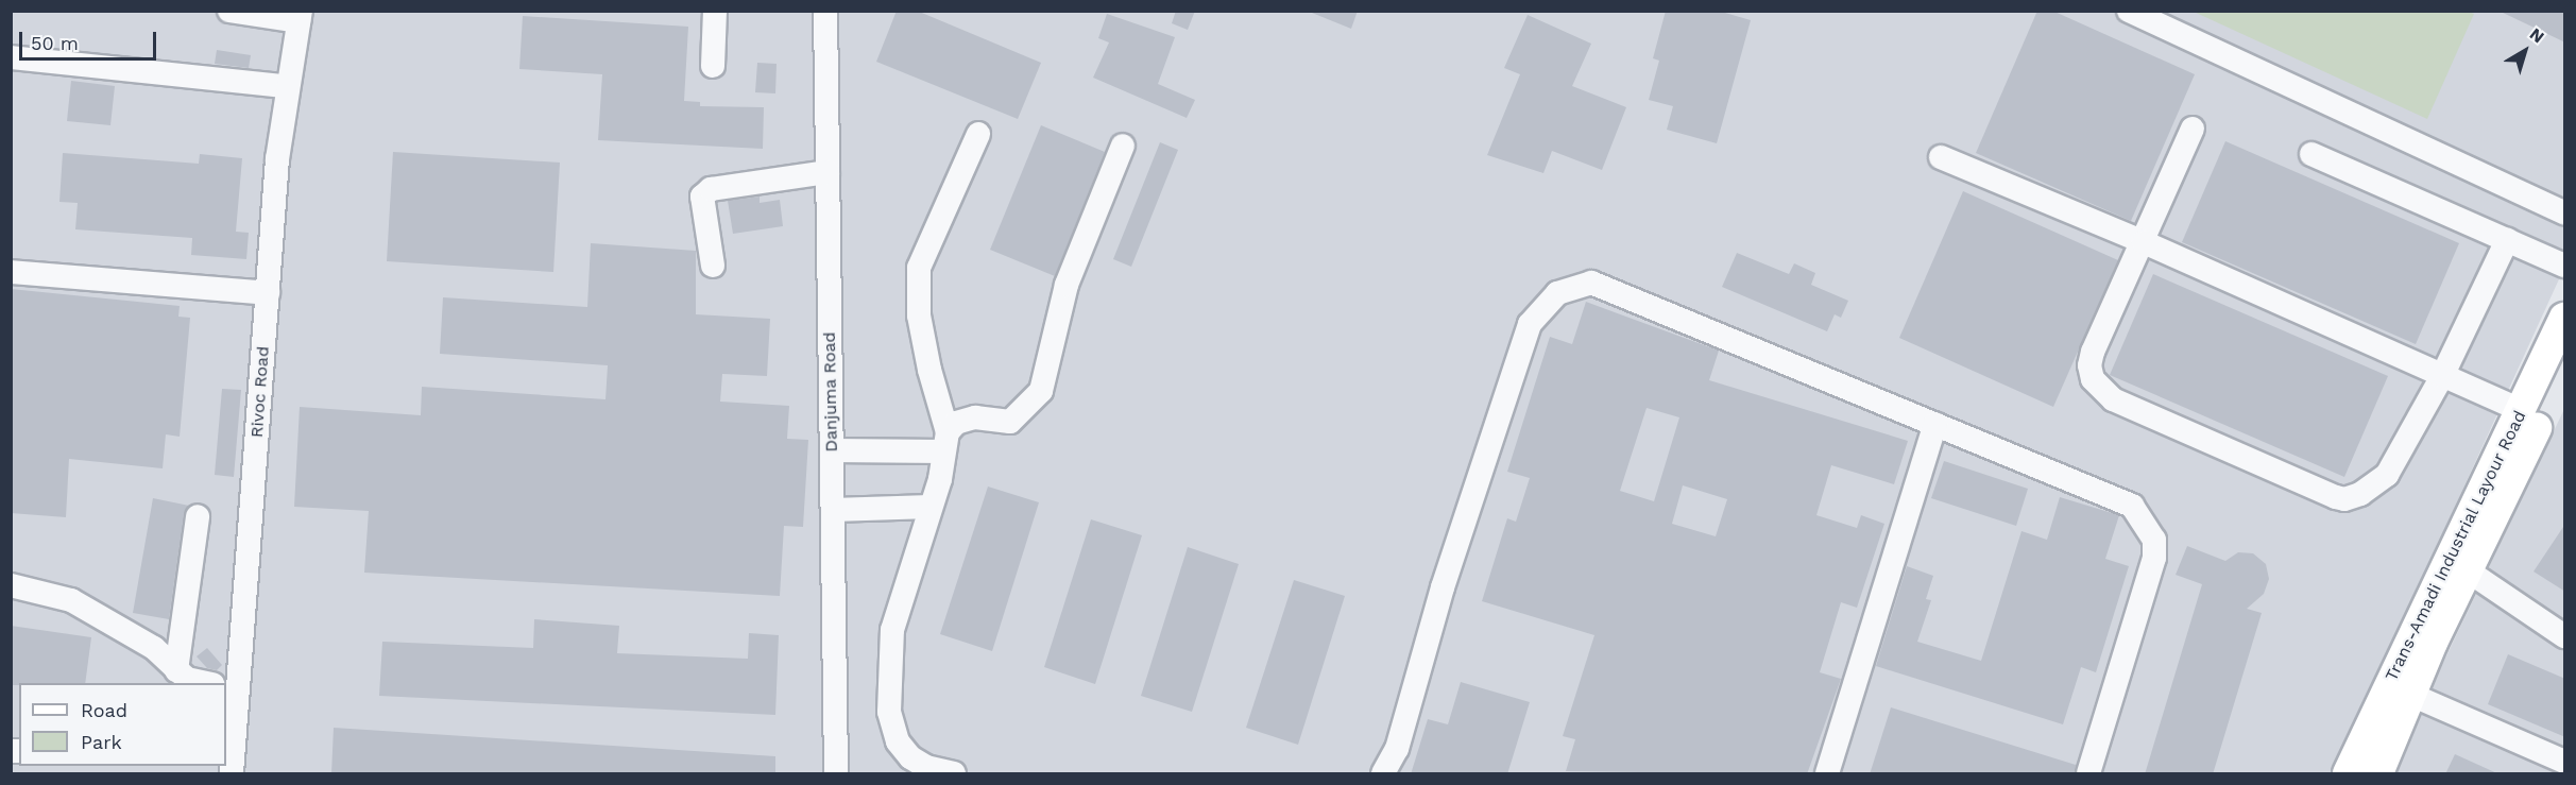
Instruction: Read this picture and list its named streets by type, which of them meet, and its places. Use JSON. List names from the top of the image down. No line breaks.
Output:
{"streets":{"main road":["Trans-Amadi Industrial Layour Road"],"street":["Rivoc Road","Danjuma Road"]},"legend":["Road","Park"],"scale_bar":"50 m","north":"top right"}
